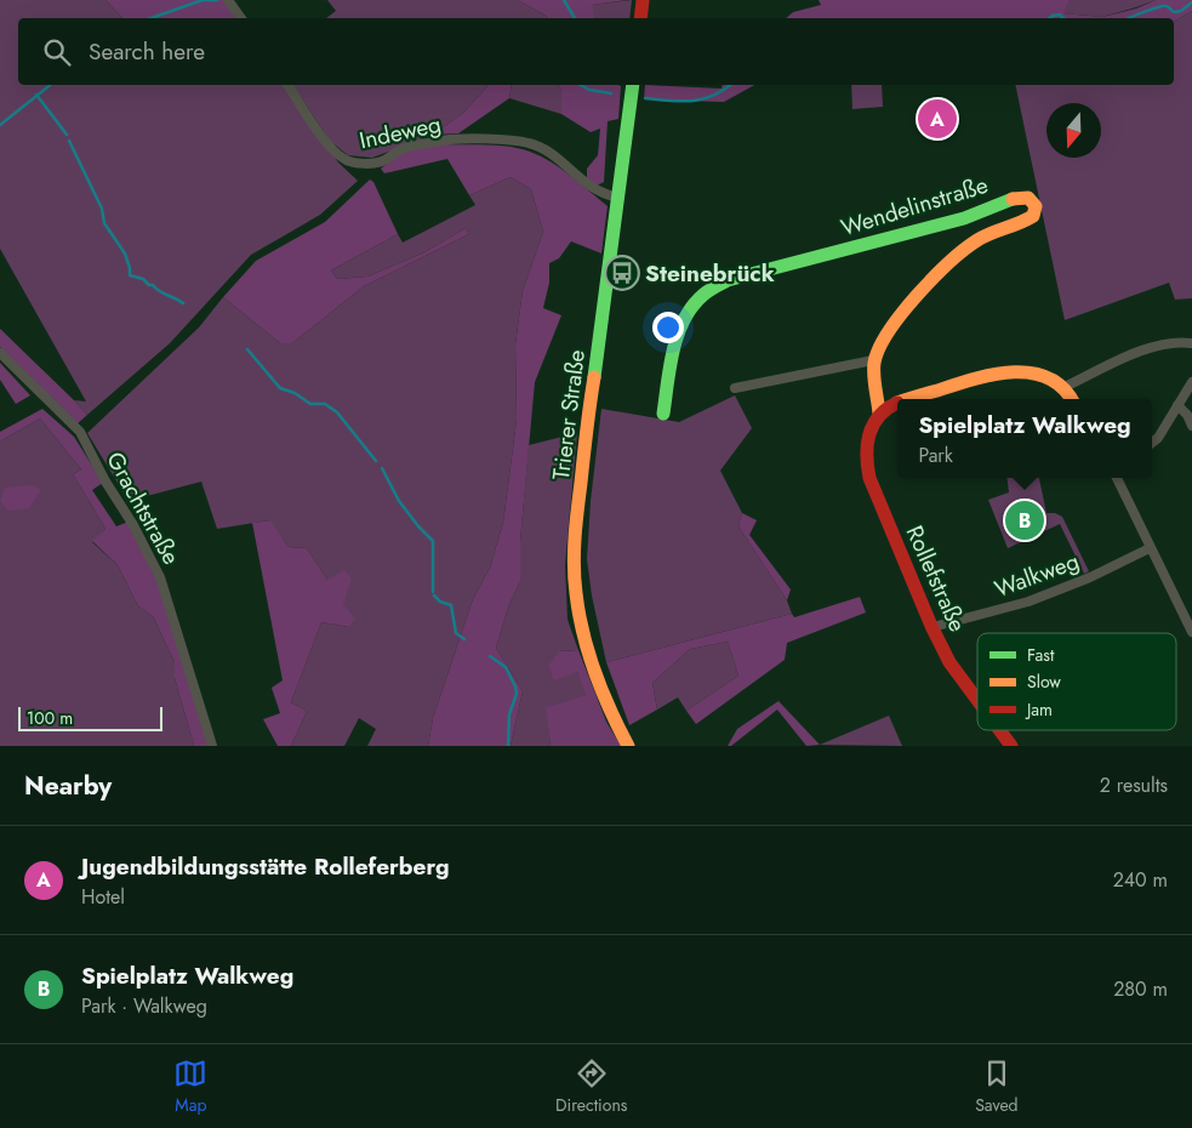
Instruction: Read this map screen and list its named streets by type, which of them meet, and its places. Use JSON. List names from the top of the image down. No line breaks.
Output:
{"streets":{"street":["Indeweg","Wendelinstraße","Trierer Straße","Grachtstraße","Walkweg","Rollefstraße"]},"crossings":[["Indeweg","Trierer Straße"],["Walkweg","Rollefstraße"]],"places":{"bus stop":["Steinebrück"]},"legend":["Fast","Slow","Jam"],"scale_bar":"100 m","north":"bottom","page":{"search":"Search here","pins":["A","B"],"popup":["Spielplatz Walkweg","Park"],"scale":"100 m","heading":["Nearby","2 results"],"list":[{"mark":"A","name":"Jugendbildungsstätte Rolleferberg","note":"Hotel","value":"240 m"},{"mark":"B","name":"Spielplatz Walkweg","note":"Park · Walkweg","value":"280 m"}],"nav":["Map","Directions","Saved"]}}
